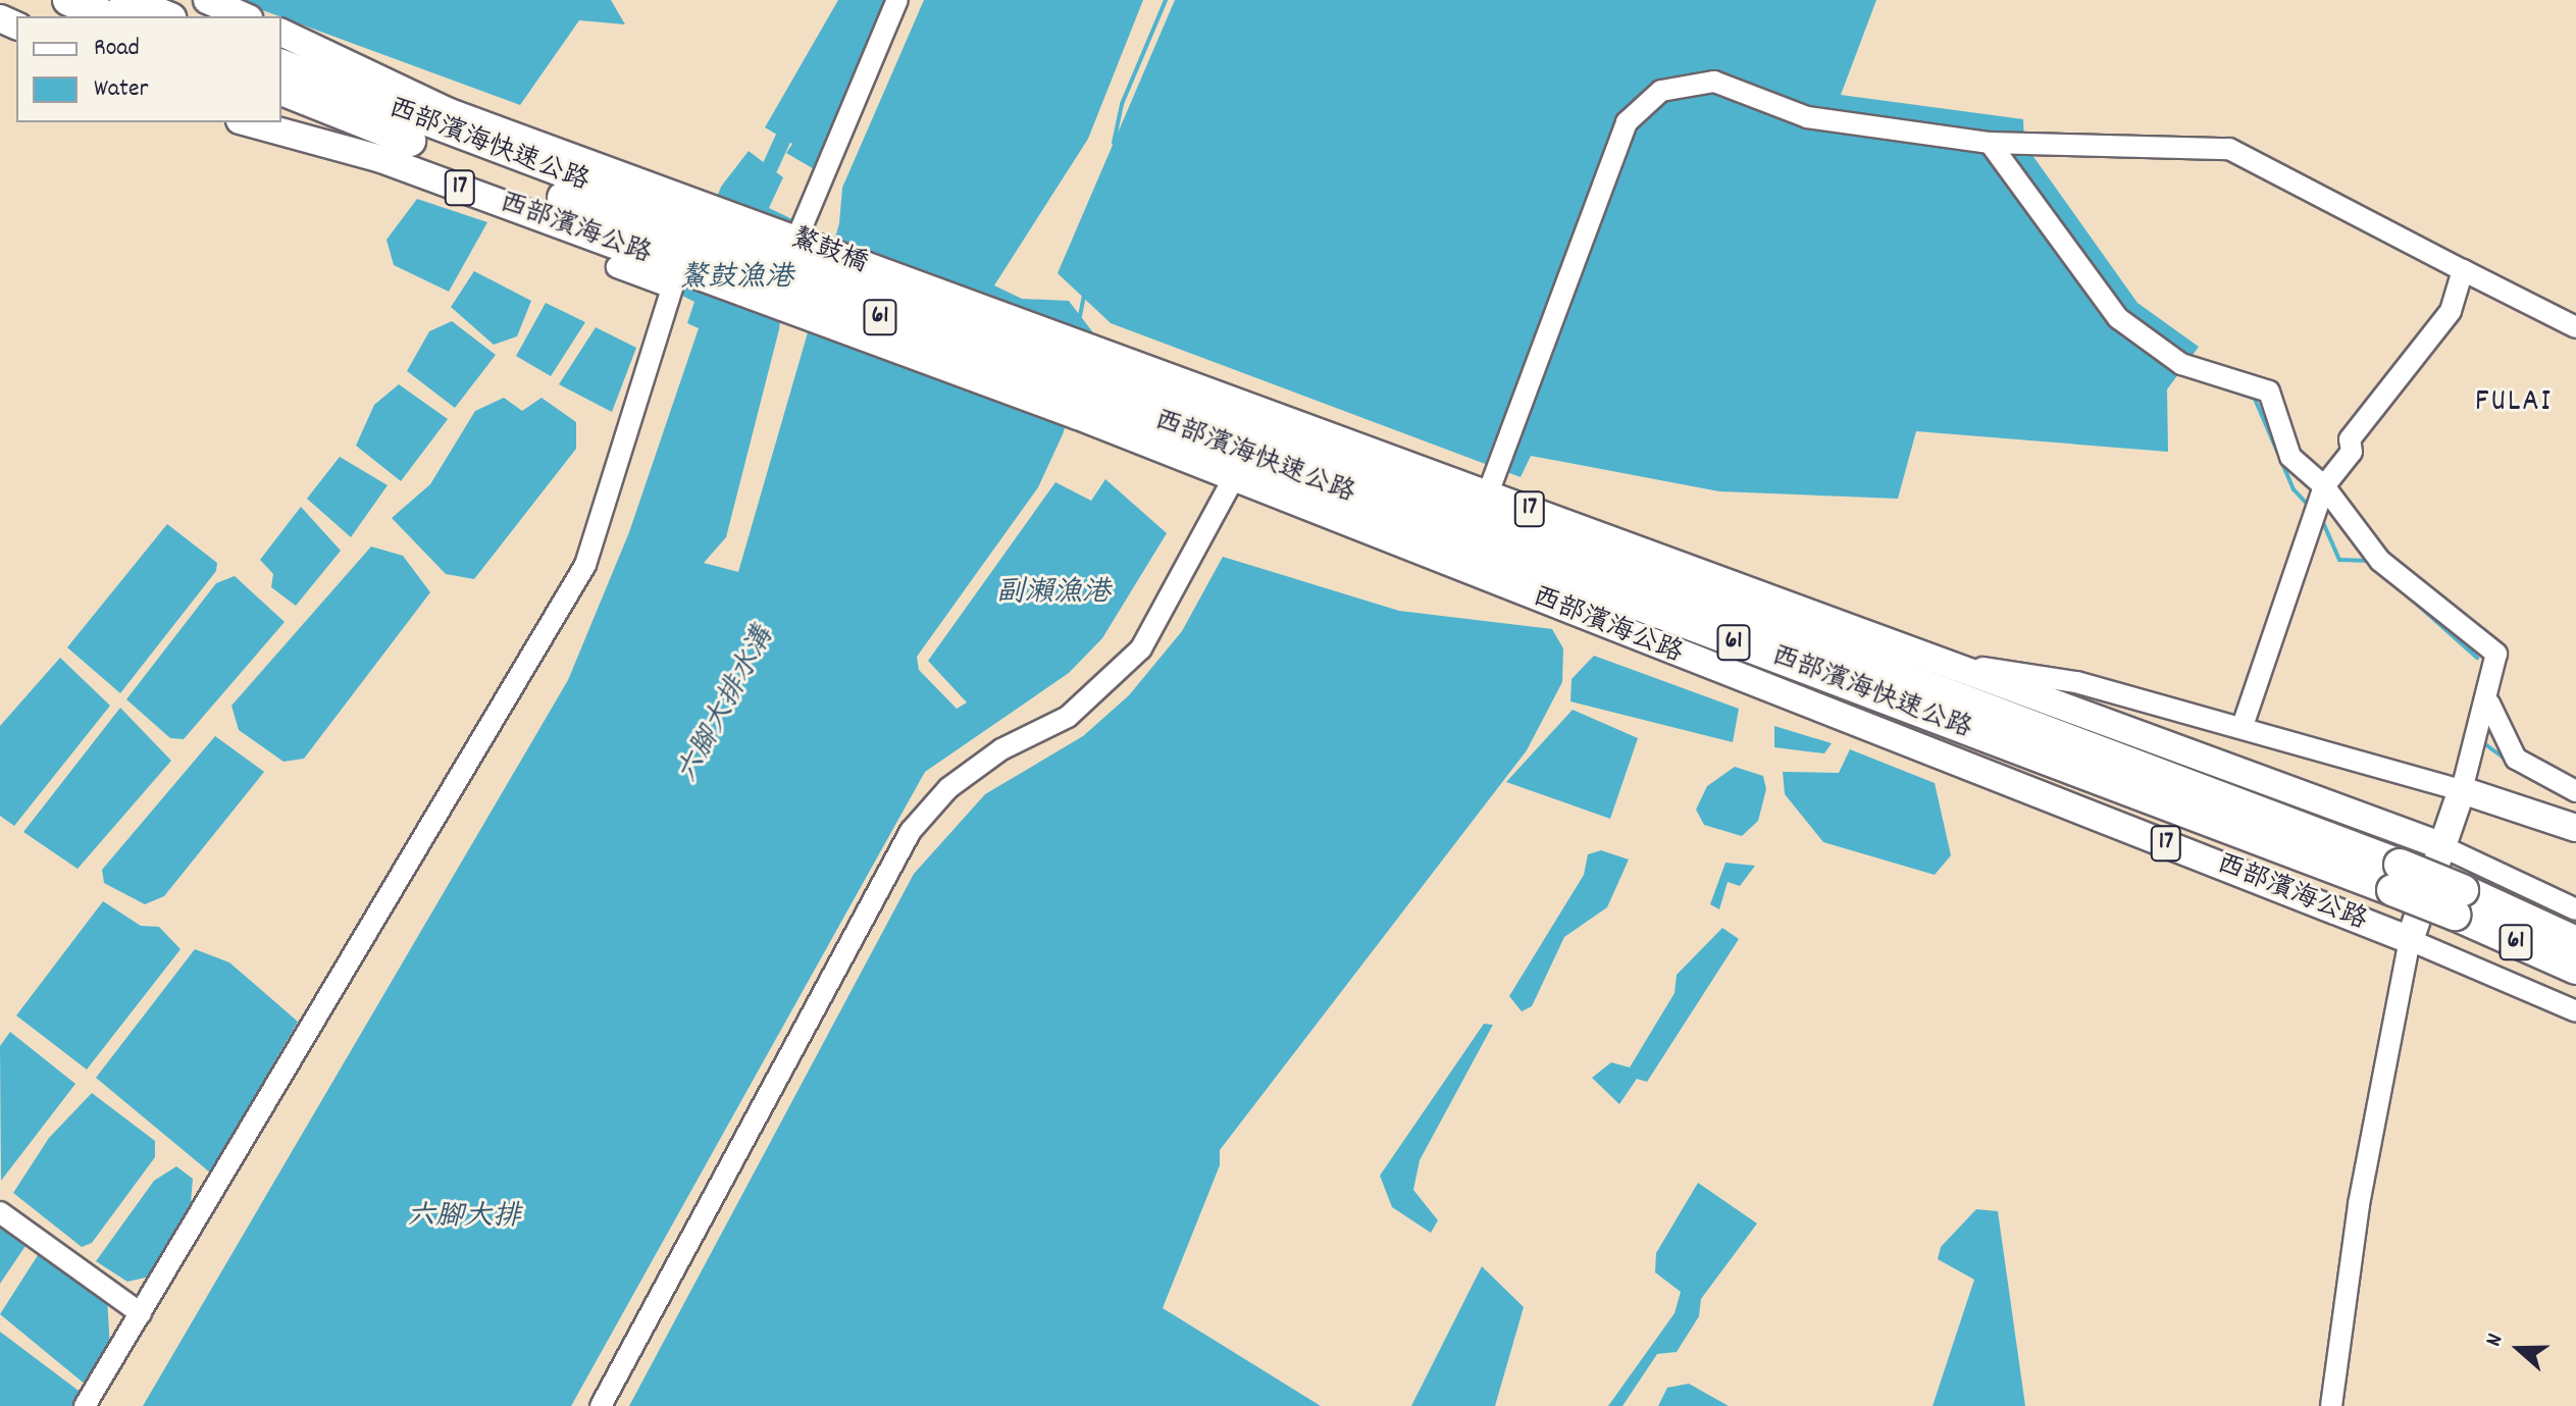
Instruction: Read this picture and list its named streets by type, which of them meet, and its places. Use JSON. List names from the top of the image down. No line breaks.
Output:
{"streets":{"highway":["西部濱海快速公路","鰲鼓橋","61"],"main road":["17","西部濱海公路"]},"crossings":[["西部濱海快速公路","17"],["西部濱海快速公路","西部濱海公路"],["西部濱海快速公路","鰲鼓橋"],["西部濱海快速公路","61"],["17","西部濱海公路"],["17","鰲鼓橋"],["西部濱海公路","鰲鼓橋"]],"districts":["FULAI"],"water":["鰲鼓漁港","副瀨漁港","六腳大排水溝","六腳大排"],"legend":["Road","Water"],"north":"left"}
